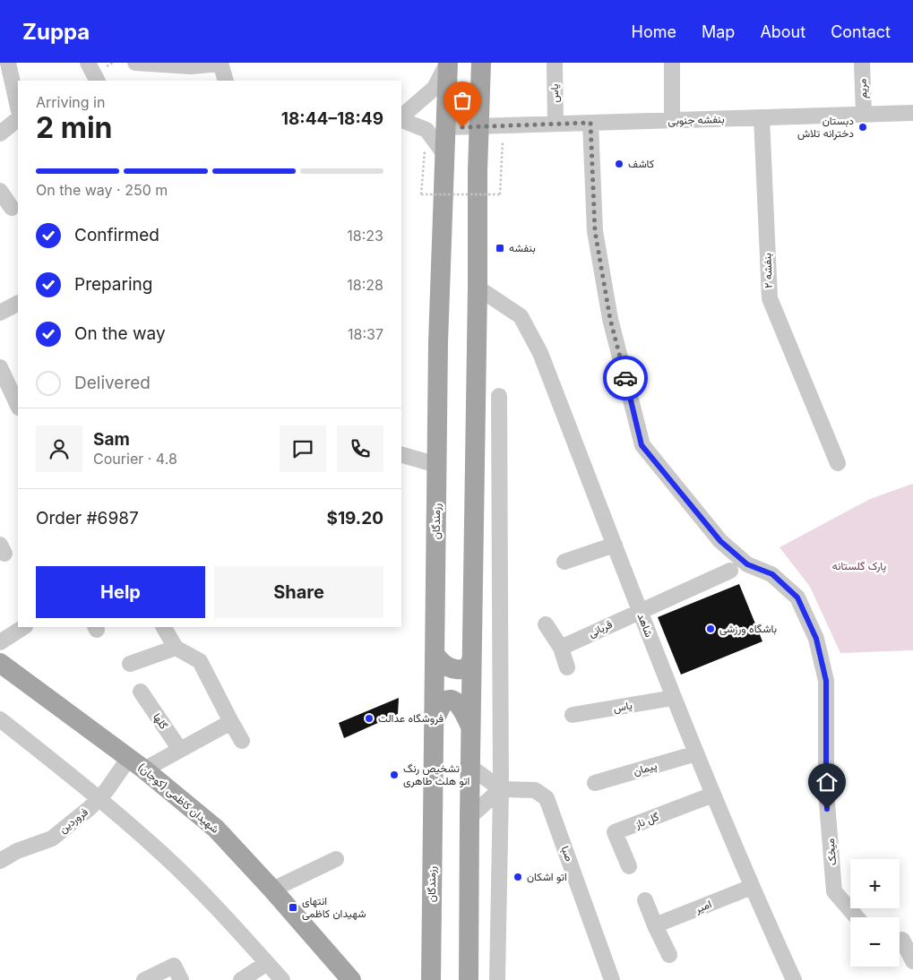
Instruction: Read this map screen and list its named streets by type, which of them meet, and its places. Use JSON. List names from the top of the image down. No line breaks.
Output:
{"streets":{"main road":["رزمندگان","شهیدان کاظمی (کوجان)"],"street":["مریم","یاس","بنفشه جنوبی","بنفشه ۲","شاهد","قربانی","گلها","پیمان","فروردین","گل ناز","میخک","صبا","امیر"]},"crossings":[["مریم","بنفشه جنوبی"],["یاس","بنفشه جنوبی"],["یاس","شاهد"],["بنفشه جنوبی","بنفشه ۲"],["بنفشه جنوبی","رزمندگان"],["بنفشه جنوبی","میخک"],["شاهد","قربانی"],["شاهد","پیمان"],["شاهد","گل ناز"],["شاهد","امیر"],["شهیدان کاظمی (کوجان)","فروردین"]],"parks":["پارک گلستانه"],"places":{"other":["دبستان دخترانه تلاش","کاشف","باشگاه ورزشی","فروشگاه عدالت","تشخیص رنگ اتو هلث طاهری","اتو اشکان"],"transit":["بنفشه","انتهای شهیدان کاظمی"]},"page":{"header":"Zuppa","nav":["Home","Map","About","Contact"],"heading":["2 min","Arriving in","18:44–18:49"],"panel":["Sam","Courier · 4.8","Order #6987","$19.20"],"bar":"On the way · 250 m","list":[["Confirmed","18:23"],["Preparing","18:28"],["On the way","18:37"],"Delivered"],"buttons":["Help","Share"],"map_buttons":["+","−"]}}
